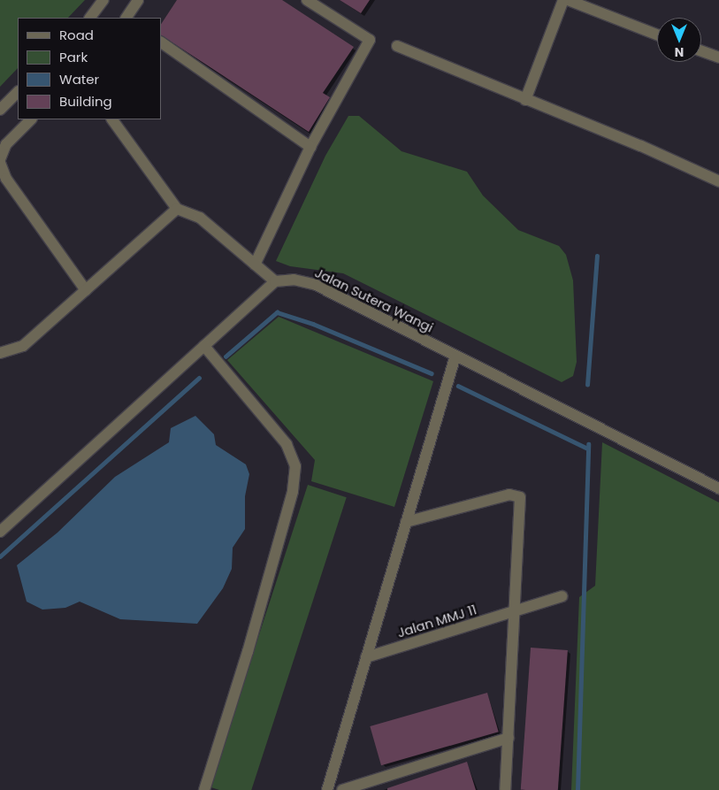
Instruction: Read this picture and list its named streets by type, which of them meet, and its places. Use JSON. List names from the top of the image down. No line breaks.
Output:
{"streets":{"street":["Jalan Sutera Wangi","Jalan MMJ 11"]},"legend":["Road","Park","Water","Building"],"north":"bottom"}
